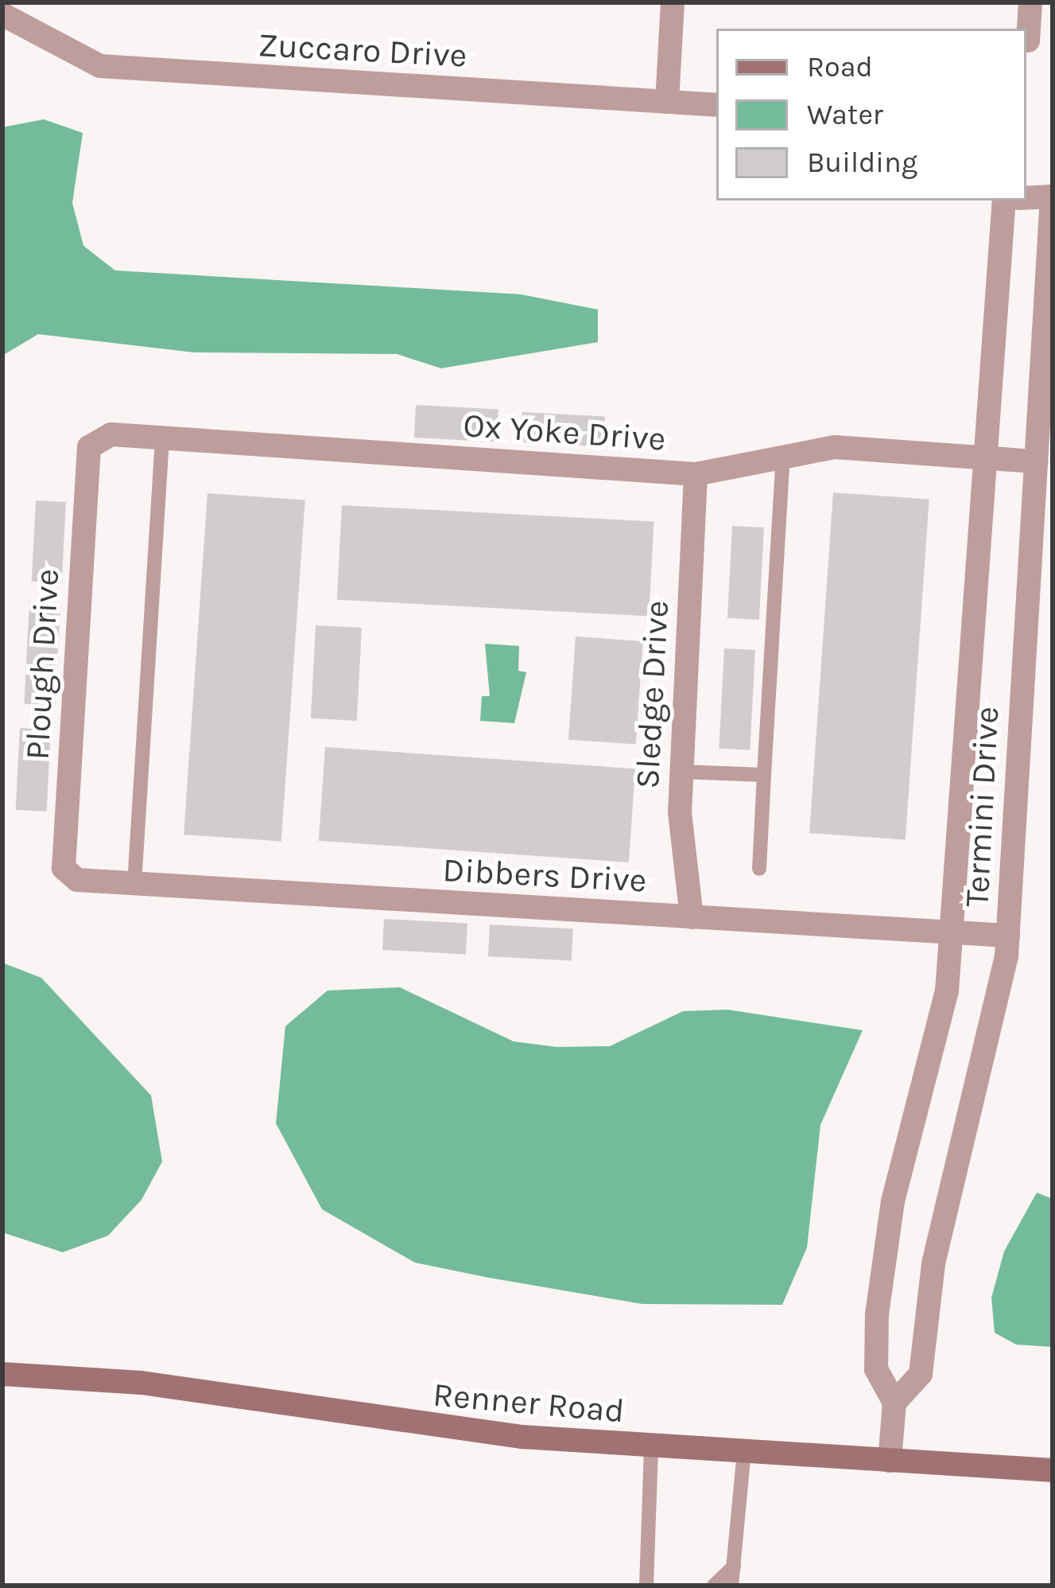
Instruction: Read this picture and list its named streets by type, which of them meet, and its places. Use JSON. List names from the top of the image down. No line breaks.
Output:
{"streets":{"main road":["Renner Road"],"street":["Zuccaro Drive","Ox Yoke Drive","Plough Drive","Sledge Drive","Termini Drive","Dibbers Drive"]},"crossings":[["Ox Yoke Drive","Plough Drive"],["Ox Yoke Drive","Sledge Drive"],["Ox Yoke Drive","Termini Drive"],["Plough Drive","Dibbers Drive"],["Sledge Drive","Dibbers Drive"],["Termini Drive","Dibbers Drive"],["Termini Drive","Renner Road"]],"legend":["Road","Water","Building"]}
